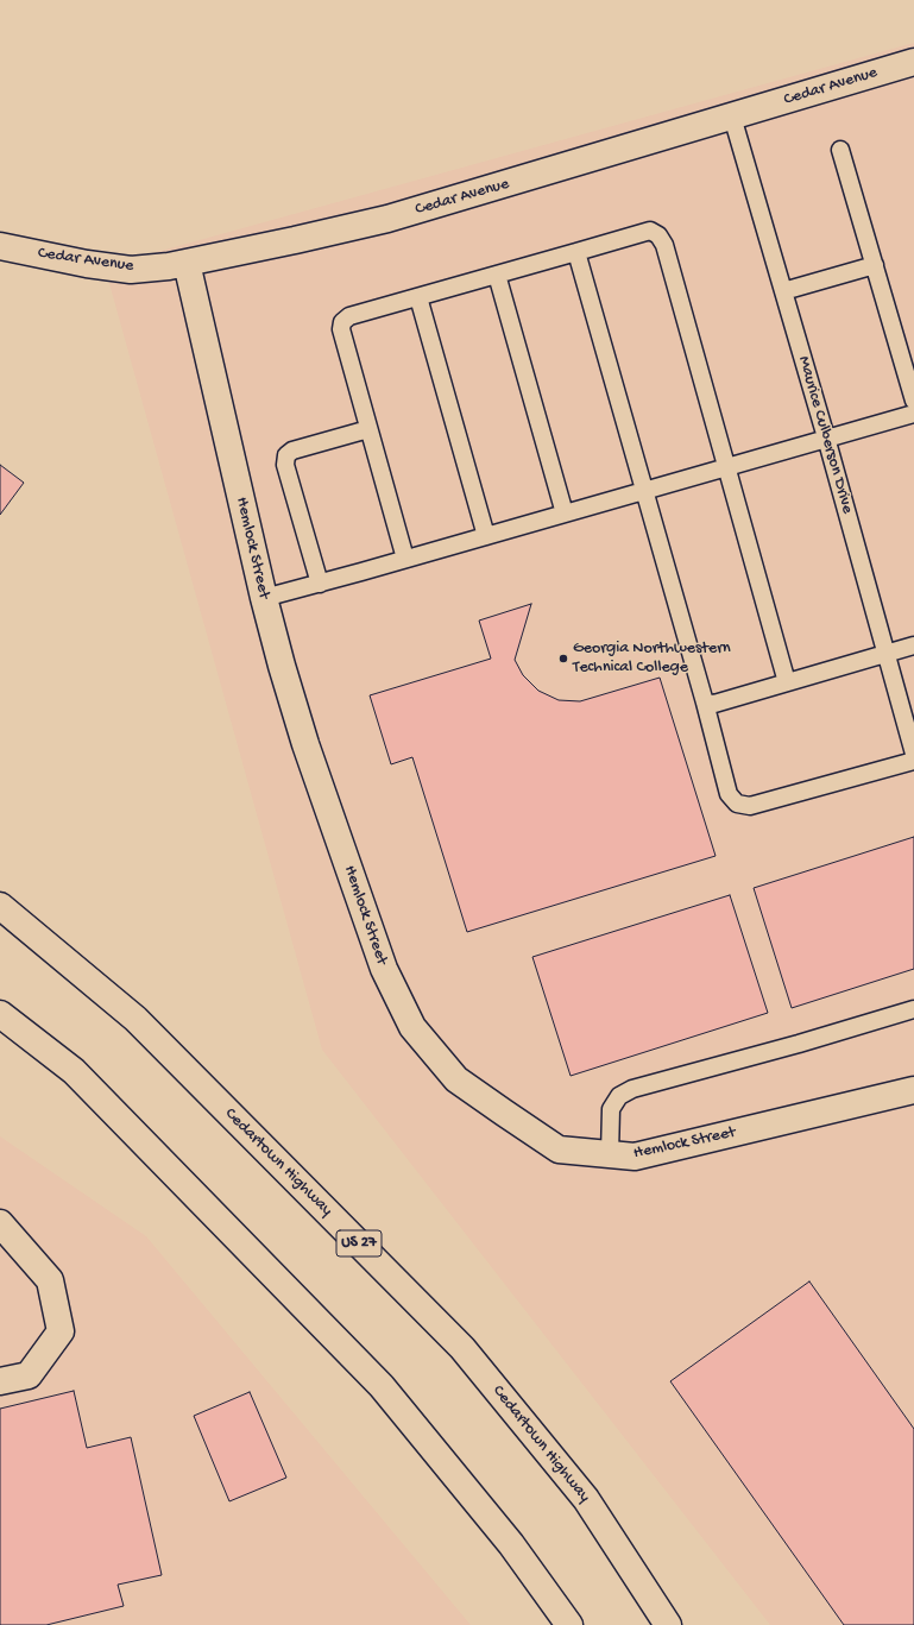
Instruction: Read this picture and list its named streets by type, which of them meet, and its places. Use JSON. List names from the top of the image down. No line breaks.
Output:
{"streets":{"main road":["Cedar Avenue","Hemlock Street","Cedartown Highway","US 27"],"lane":["Maurice Culberson Drive"]},"crossings":[["Cedar Avenue","Maurice Culberson Drive"],["Cedar Avenue","Hemlock Street"]],"places":["Georgia Northwestern Technical College"]}
